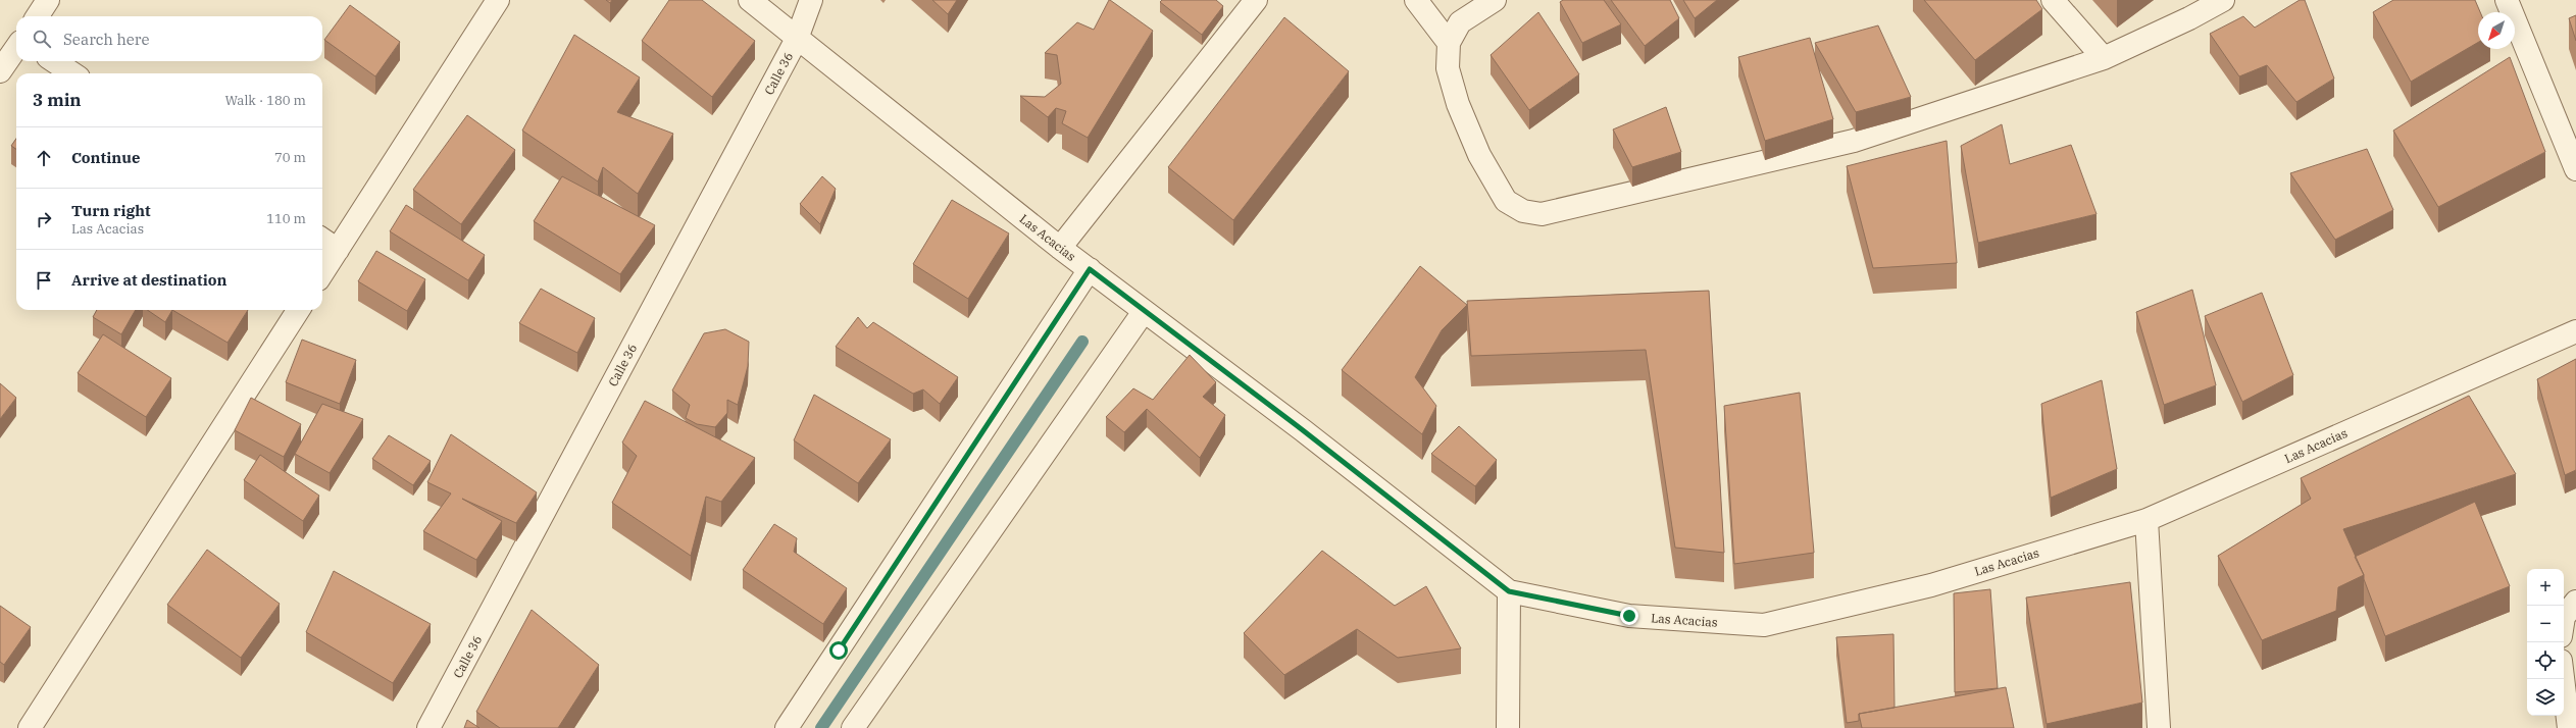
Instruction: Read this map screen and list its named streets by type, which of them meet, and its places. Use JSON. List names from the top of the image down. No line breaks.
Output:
{"streets":{"street":["Calle 36","Las Acacias"]},"crossings":[["Calle 36","Las Acacias"]],"north":"bottom left","page":{"search":"Search here","heading":["3 min","Walk · 180 m"],"list":[["Continue","70 m"],["Turn right","Las Acacias","110 m"],"Arrive at destination"],"map_buttons":["+","−"]}}
